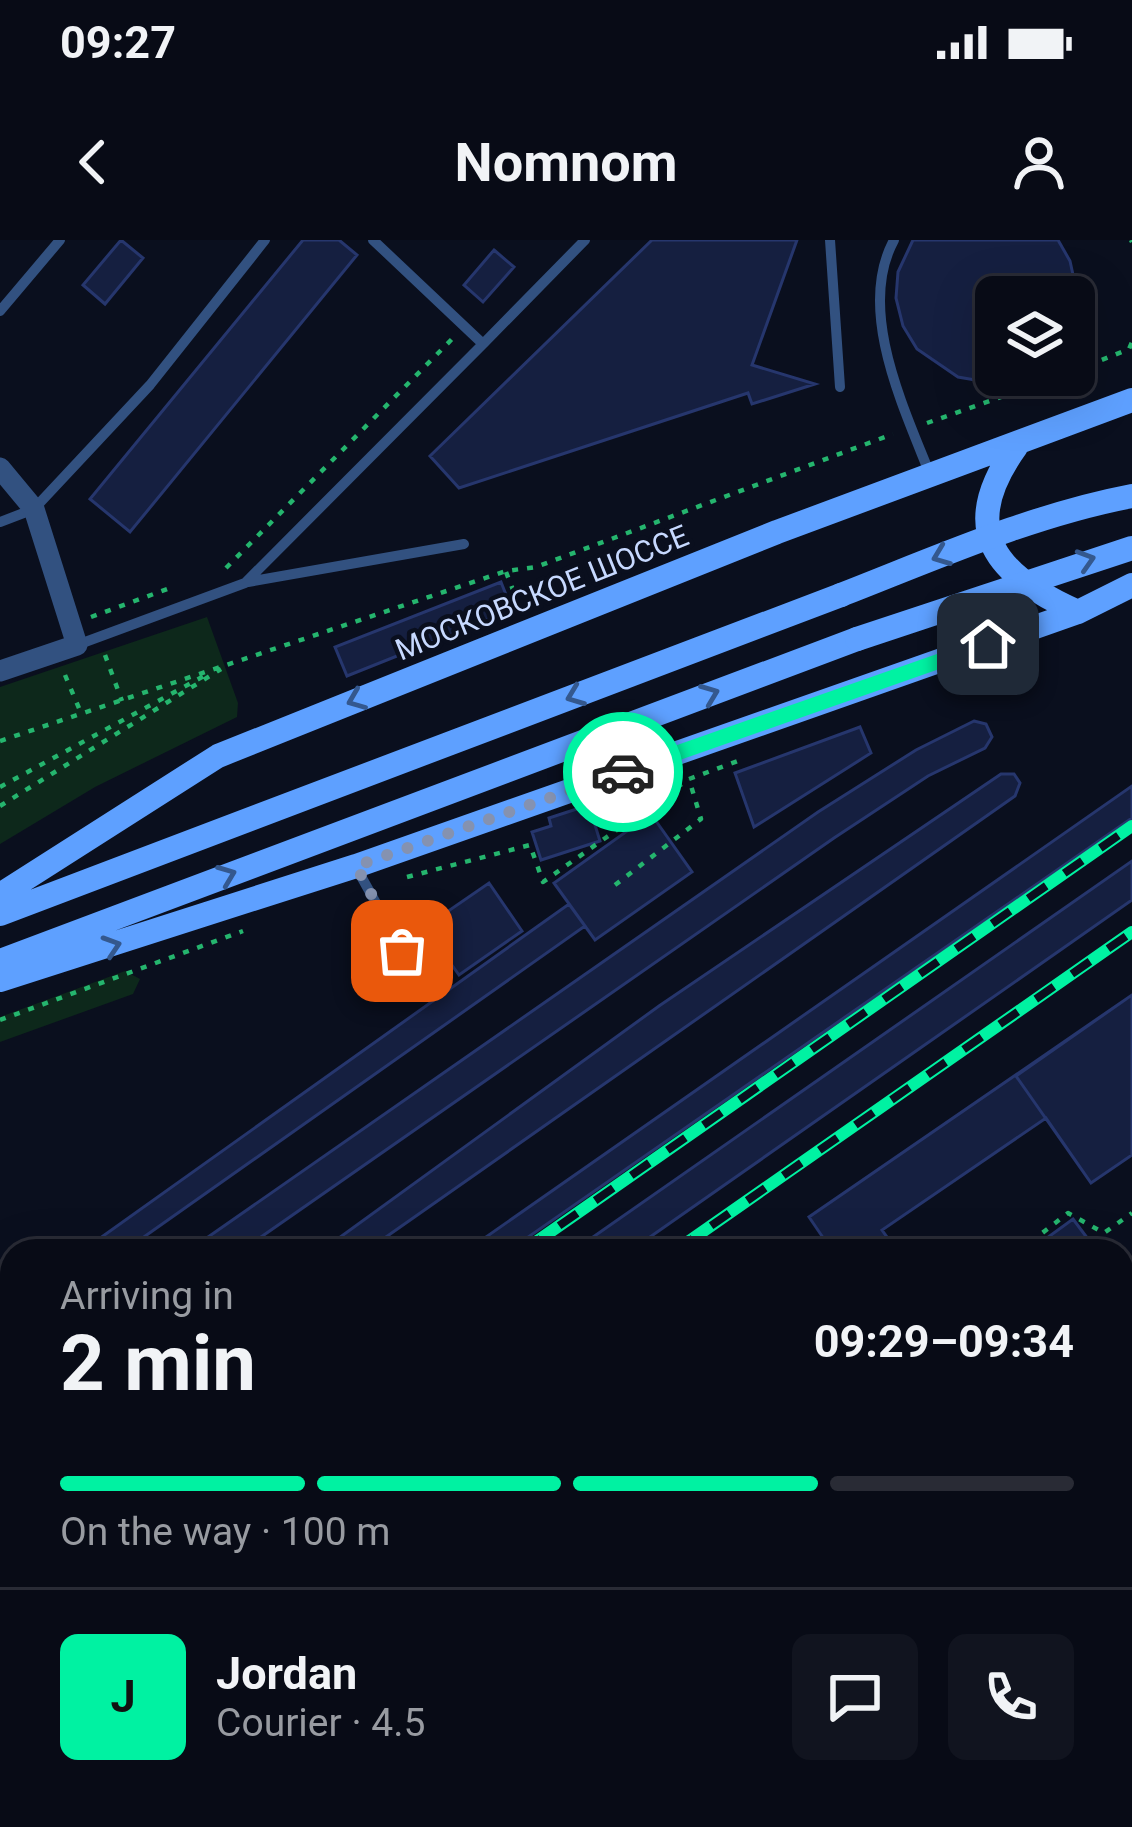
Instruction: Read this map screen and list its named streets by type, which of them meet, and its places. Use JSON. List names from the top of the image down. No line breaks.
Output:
{"streets":{"main road":["МОСКОВСКОЕ ШОССЕ"]},"page":{"status":"09:27","header":"Nomnom","heading":["2 min","Arriving in","09:29–09:34"],"panel":["Jordan","Courier · 4.5"],"bar":"On the way · 100 m","round":"J"}}
